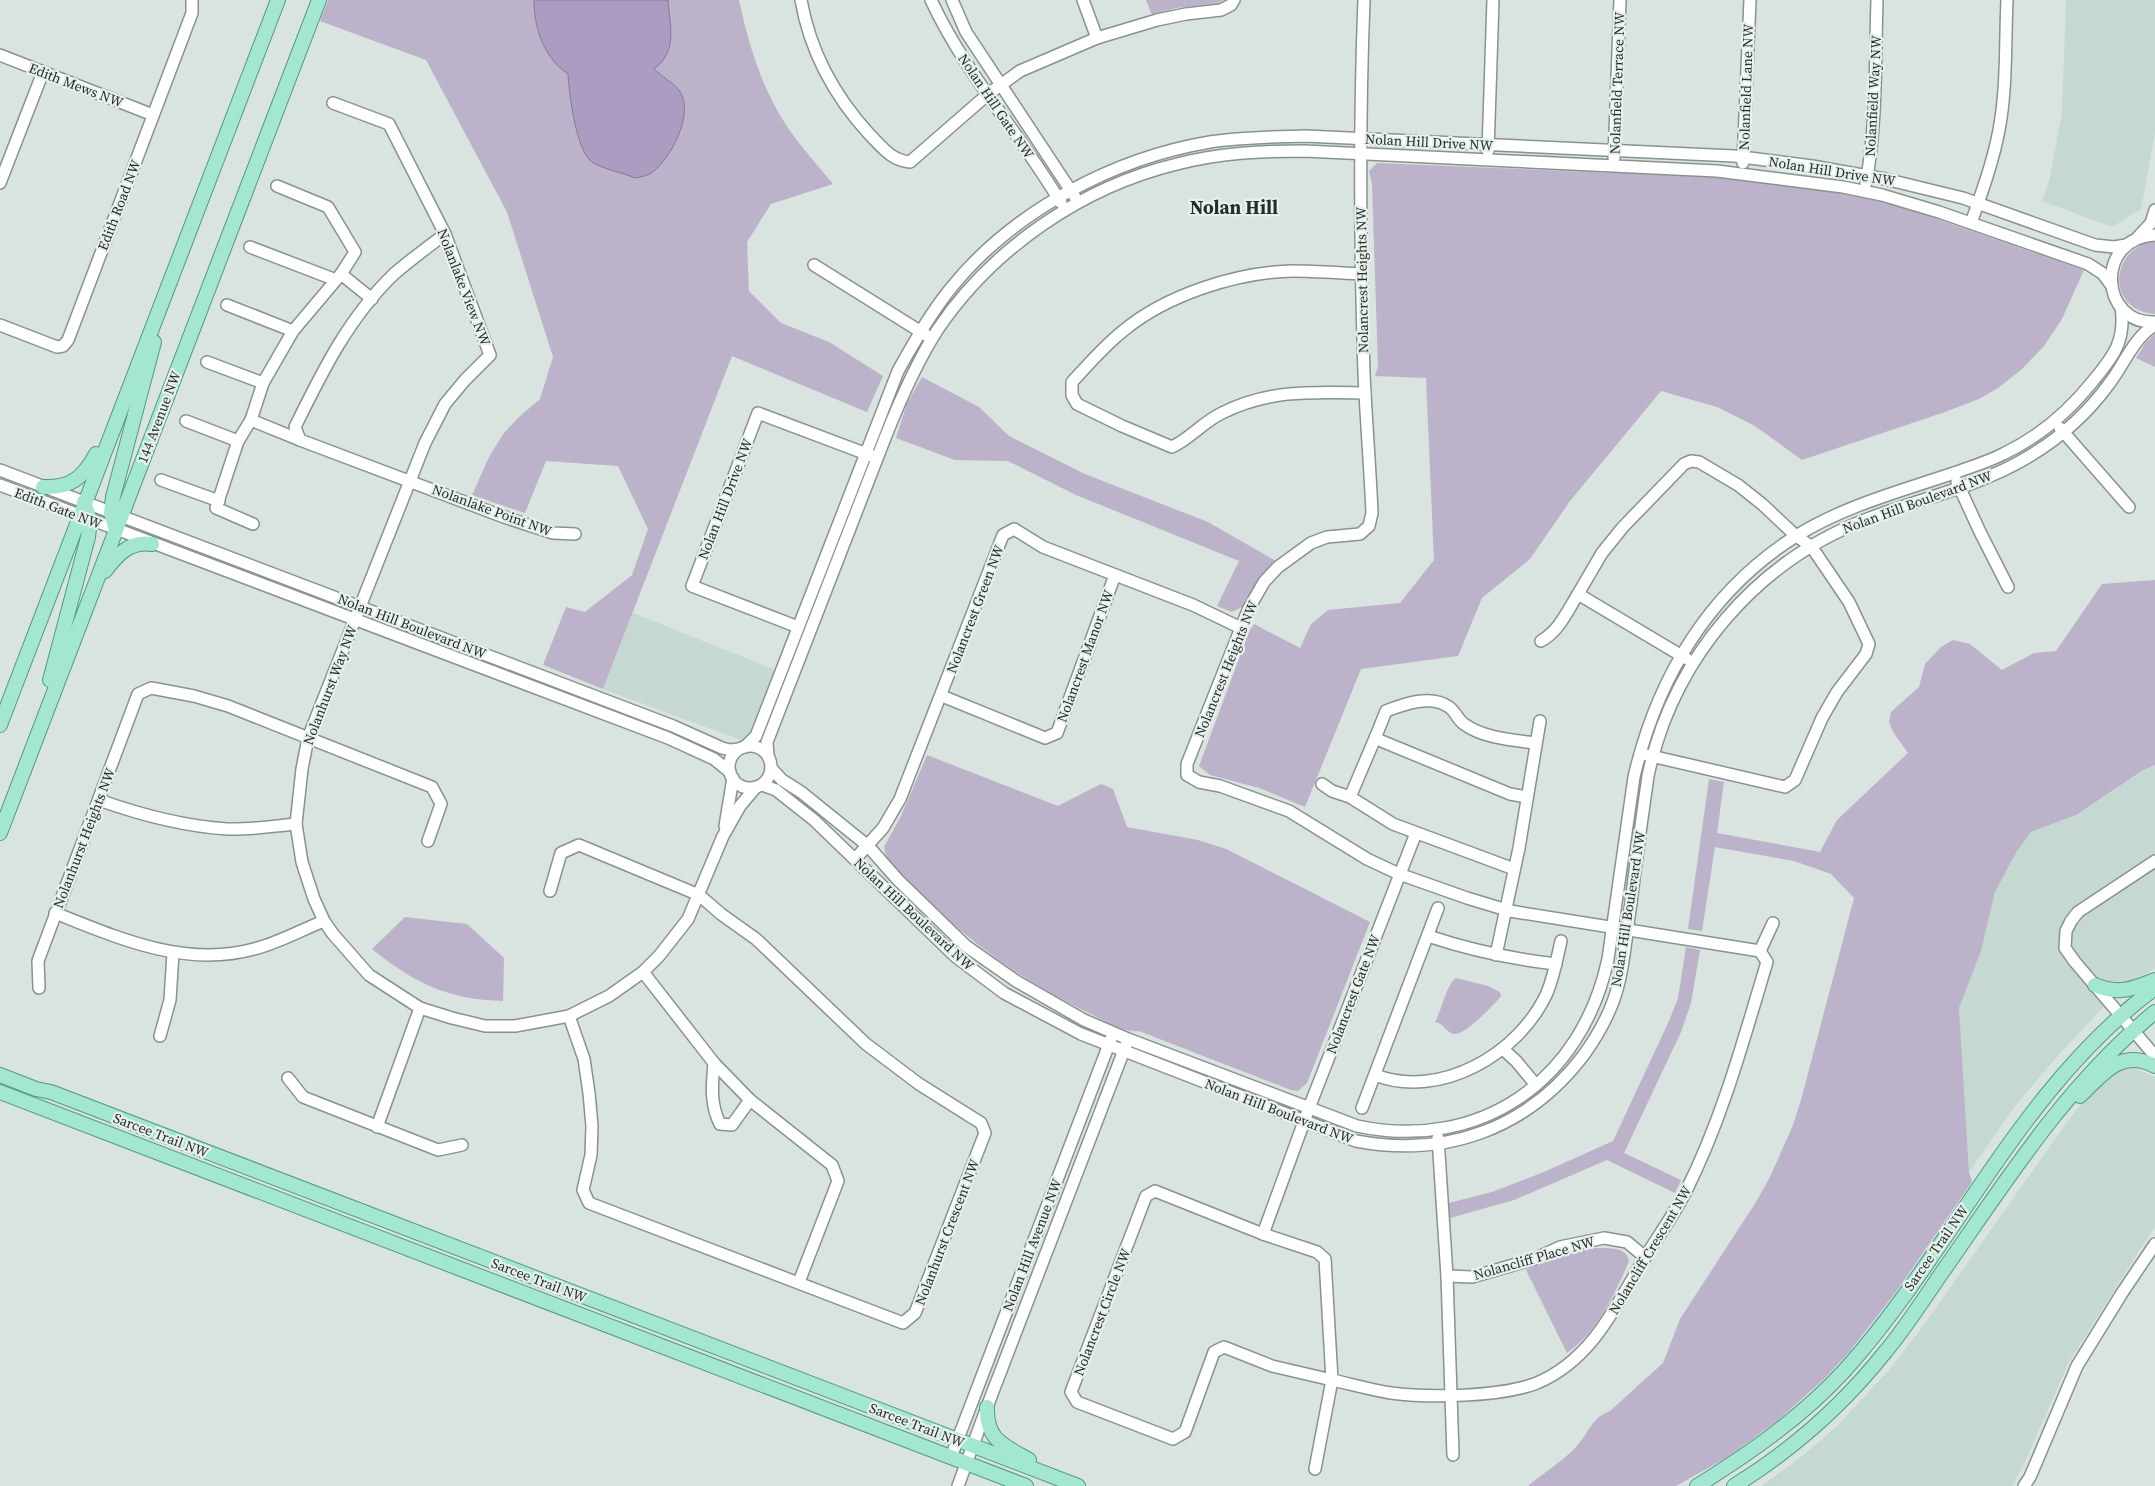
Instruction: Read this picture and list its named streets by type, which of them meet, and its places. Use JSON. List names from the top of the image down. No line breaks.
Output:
{"streets":{"main road":["144 Avenue NW","Sarcee Trail NW"],"street":["Nolanfield Terrace NW","Edith Mews NW","Nolanfield Lane NW","Nolanfield Way NW","Nolan Hill Gate NW","Nolan Hill Drive NW","Edith Road NW","Nolancrest Heights NW","Nolanlake View NW","Nolan Hill Boulevard NW","Edith Gate NW","Nolanlake Point NW","Nolancrest Green NW","Nolancrest Manor NW","Nolanhurst Way NW","Nolanhurst Heights NW","Nolancrest Gate NW","Nolanhurst Crescent NW","Nolan Hill Avenue NW","Nolancliff Crescent NW","Nolancliff Place NW","Nolancrest Circle NW"]},"crossings":[["Nolanfield Terrace NW","Nolan Hill Drive NW"],["Edith Mews NW","Edith Road NW"],["Nolanfield Lane NW","Nolan Hill Drive NW"],["Nolanfield Way NW","Nolan Hill Drive NW"],["Nolan Hill Gate NW","Nolan Hill Drive NW"],["Nolan Hill Drive NW","Nolancrest Heights NW"],["Nolan Hill Drive NW","Nolan Hill Boulevard NW"],["Nolan Hill Drive NW","Nolanhurst Way NW"],["Nolancrest Heights NW","Nolan Hill Boulevard NW"],["Nolancrest Heights NW","Nolancrest Green NW"],["Nolancrest Heights NW","Nolancrest Gate NW"],["Nolanlake View NW","Nolan Hill Boulevard NW"],["Nolanlake View NW","Nolanlake Point NW"],["Nolanlake View NW","Nolanhurst Way NW"],["144 Avenue NW","Nolan Hill Boulevard NW"],["144 Avenue NW","Edith Gate NW"],["Nolan Hill Boulevard NW","Edith Gate NW"],["Nolan Hill Boulevard NW","Nolancrest Green NW"],["Nolan Hill Boulevard NW","Nolanhurst Way NW"],["Nolan Hill Boulevard NW","Nolancrest Gate NW"],["Nolan Hill Boulevard NW","Nolan Hill Avenue NW"],["Nolancrest Green NW","Nolancrest Manor NW"],["Nolanhurst Way NW","Nolanhurst Heights NW"],["Nolanhurst Way NW","Nolanhurst Crescent NW"],["Sarcee Trail NW","Nolan Hill Avenue NW"],["Nolancliff Crescent NW","Nolancliff Place NW"],["Nolancliff Crescent NW","Nolancrest Circle NW"]],"districts":["Nolan Hill"]}
